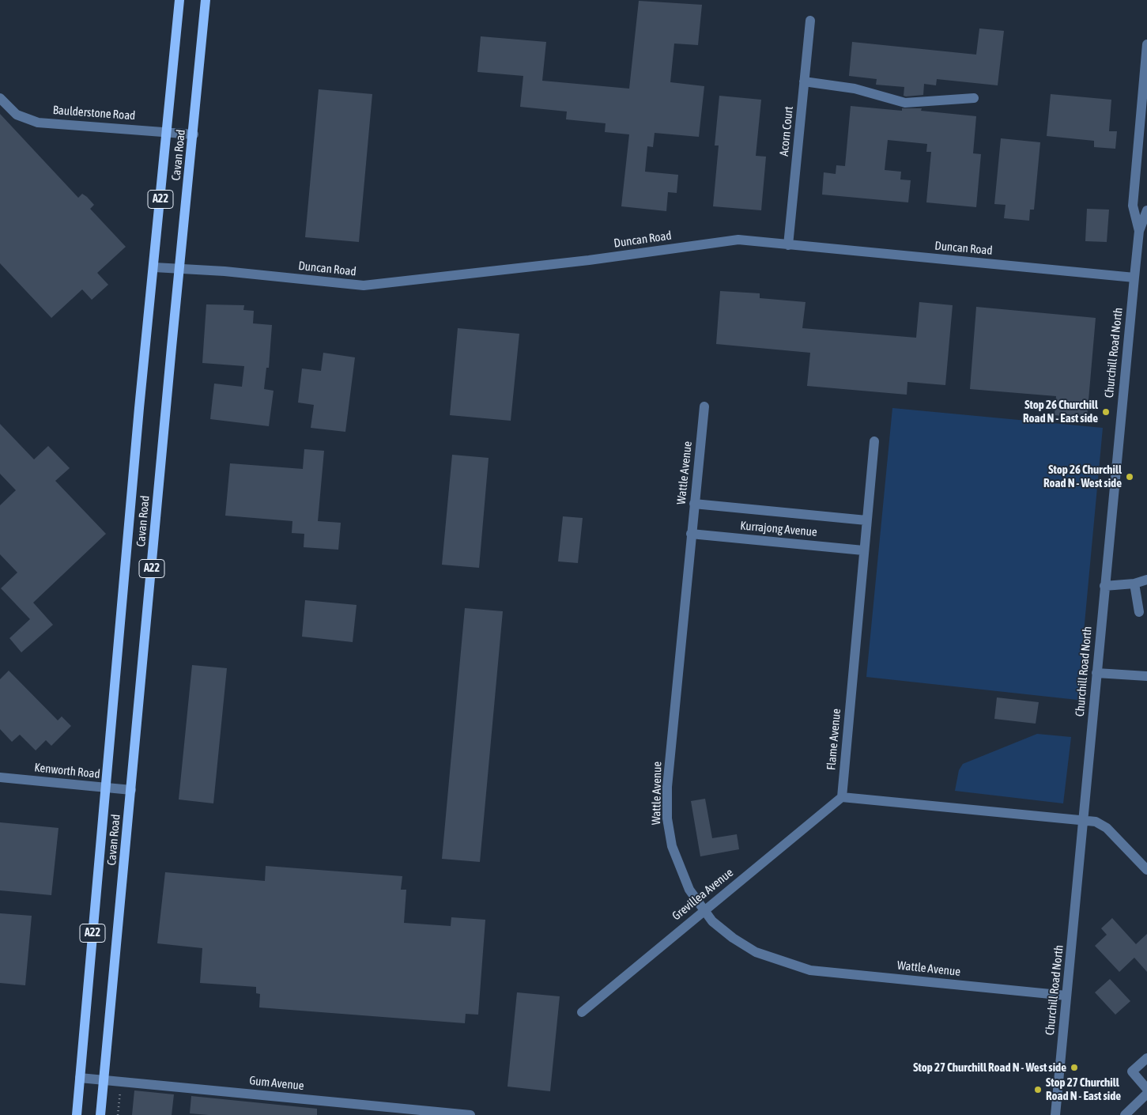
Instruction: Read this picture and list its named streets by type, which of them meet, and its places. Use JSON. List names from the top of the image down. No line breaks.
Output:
{"streets":{"main road":["Cavan Road","A22"],"street":["Baulderstone Road","Acorn Court","Duncan Road","Churchill Road North","Wattle Avenue","Kurrajong Avenue","Flame Avenue","Kenworth Road","Grevillea Avenue","Gum Avenue"]},"crossings":[["Baulderstone Road","Cavan Road"],["Acorn Court","Duncan Road"],["Cavan Road","Duncan Road"],["Cavan Road","Kenworth Road"],["Cavan Road","Gum Avenue"],["Duncan Road","Churchill Road North"],["Churchill Road North","Wattle Avenue"],["Wattle Avenue","Kurrajong Avenue"],["Wattle Avenue","Grevillea Avenue"],["Kurrajong Avenue","Flame Avenue"],["Flame Avenue","Grevillea Avenue"]],"places":["Stop 26 Churchill Road N - East side","Stop 26 Churchill Road N - West side","Stop 27 Churchill Road N - West side","Stop 27 Churchill Road N - East side"]}
